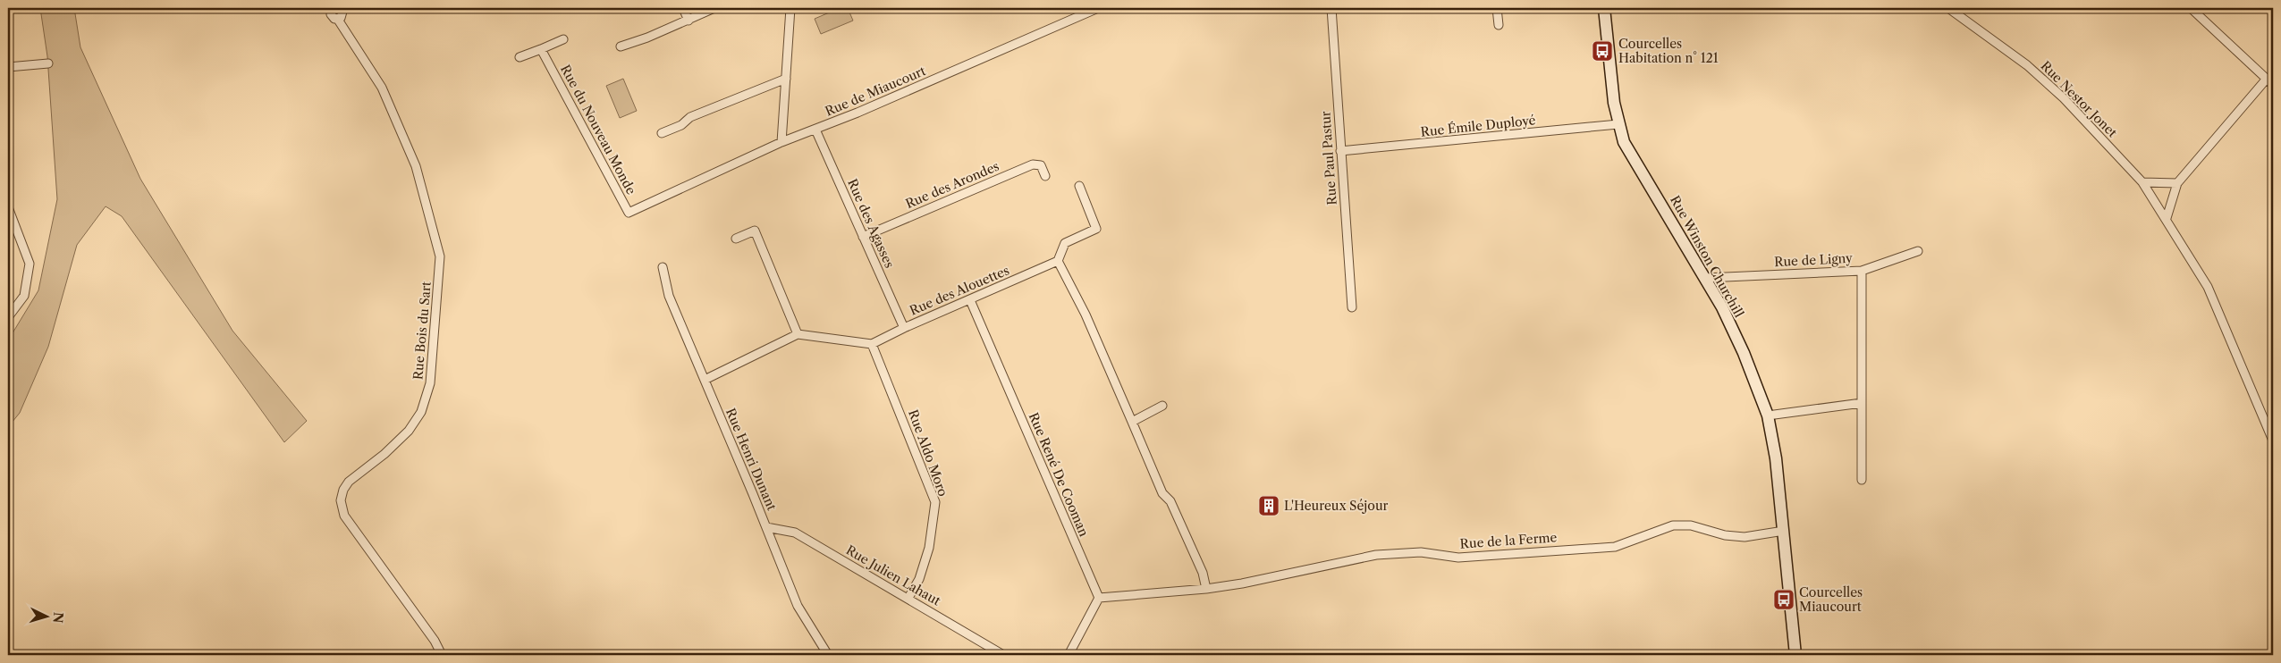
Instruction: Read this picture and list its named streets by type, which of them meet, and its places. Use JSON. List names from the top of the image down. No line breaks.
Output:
{"streets":{"main road":["Rue Winston Churchill"],"street":["Rue de Miaucourt","Rue Nestor Jonet","Rue Émile Duployé","Rue du Nouveau Monde","Rue Paul Pastur","Rue des Arondes","Rue des Agasses","Rue de Ligny","Rue des Alouettes","Rue Bois du Sart","Rue Aldo Moro","Rue Henri Dunant","Rue René De Cooman","Rue de la Ferme","Rue Julien Lahaut"]},"crossings":[["Rue de Miaucourt","Rue du Nouveau Monde"],["Rue de Miaucourt","Rue des Agasses"],["Rue Émile Duployé","Rue Paul Pastur"],["Rue Émile Duployé","Rue Winston Churchill"],["Rue des Arondes","Rue des Agasses"],["Rue des Agasses","Rue des Alouettes"],["Rue Winston Churchill","Rue de Ligny"],["Rue Winston Churchill","Rue de la Ferme"],["Rue des Alouettes","Rue Aldo Moro"],["Rue des Alouettes","Rue René De Cooman"],["Rue Aldo Moro","Rue Julien Lahaut"],["Rue Henri Dunant","Rue Julien Lahaut"],["Rue René De Cooman","Rue de la Ferme"]],"places":{"bus stop":["Courcelles Habitation n° 121","Courcelles Miaucourt"],"building":["L'Heureux Séjour"]},"north":"right"}
